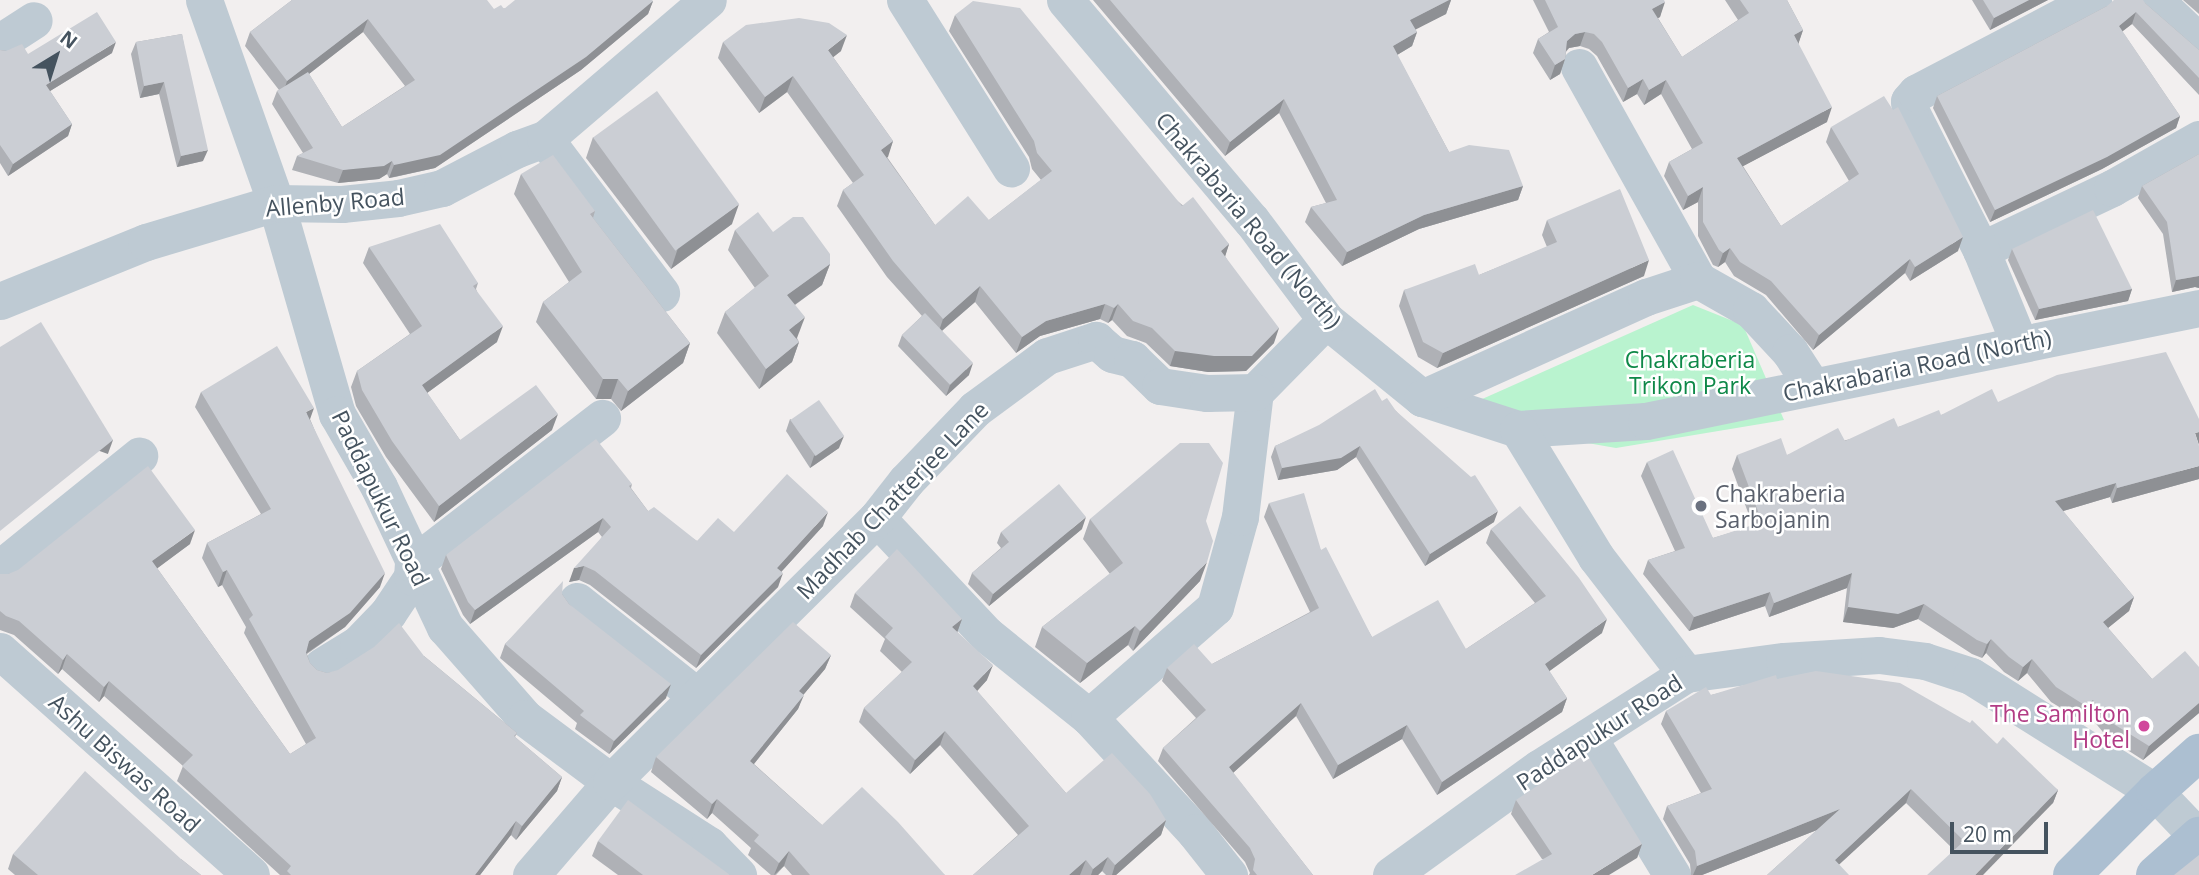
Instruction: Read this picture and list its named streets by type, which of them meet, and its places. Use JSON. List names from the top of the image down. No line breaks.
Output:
{"streets":{"street":["Allenby Road","Chakrabaria Road (North)","Paddapukur Road","Madhab Chatterjee Lane","Ashu Biswas Road"]},"crossings":[["Allenby Road","Paddapukur Road"],["Paddapukur Road","Madhab Chatterjee Lane"]],"parks":["Chakraberia Trikon Park"],"places":["Chakraberia Sarbojanin","The Samilton Hotel"],"scale_bar":"20 m","north":"top right"}
